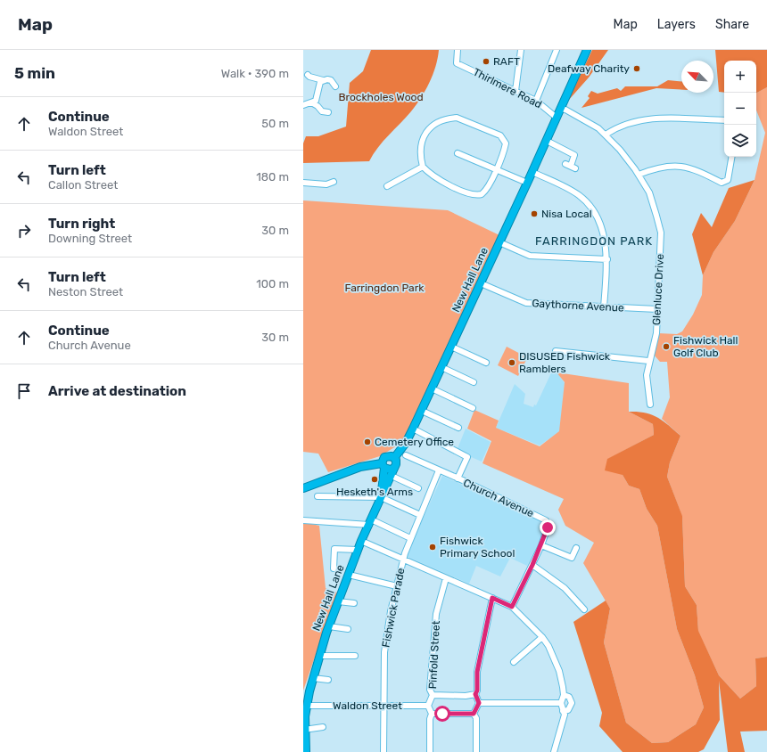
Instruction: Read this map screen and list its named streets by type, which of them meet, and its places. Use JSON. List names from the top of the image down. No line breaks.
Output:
{"streets":{"highway":["New Hall Lane"],"street":["Thirlmere Road","Glenluce Drive","Gaythorne Avenue","Church Avenue","Fishwick Parade","Pinfold Street","Waldon Street"]},"crossings":[["Thirlmere Road","New Hall Lane"],["New Hall Lane","Glenluce Drive"],["New Hall Lane","Gaythorne Avenue"],["New Hall Lane","Waldon Street"],["Glenluce Drive","Gaythorne Avenue"],["Church Avenue","Fishwick Parade"],["Fishwick Parade","Waldon Street"],["Pinfold Street","Waldon Street"]],"districts":["FARRINGDON PARK"],"parks":["Brockholes Wood","Farringdon Park"],"places":["RAFT","Deafway Charity","Nisa Local","Fishwick Hall Golf Club","DISUSED Fishwick Ramblers","Cemetery Office","Hesketh's Arms","Fishwick Primary School"],"north":"top left","page":{"header":"Map","nav":["Map","Layers","Share"],"heading":["5 min","Walk · 390 m"],"map_buttons":["+","−"],"list":[["Continue","Waldon Street","50 m"],["Turn left","Callon Street","180 m"],["Turn right","Downing Street","30 m"],["Turn left","Neston Street","100 m"],["Continue","Church Avenue","30 m"],"Arrive at destination"]}}
